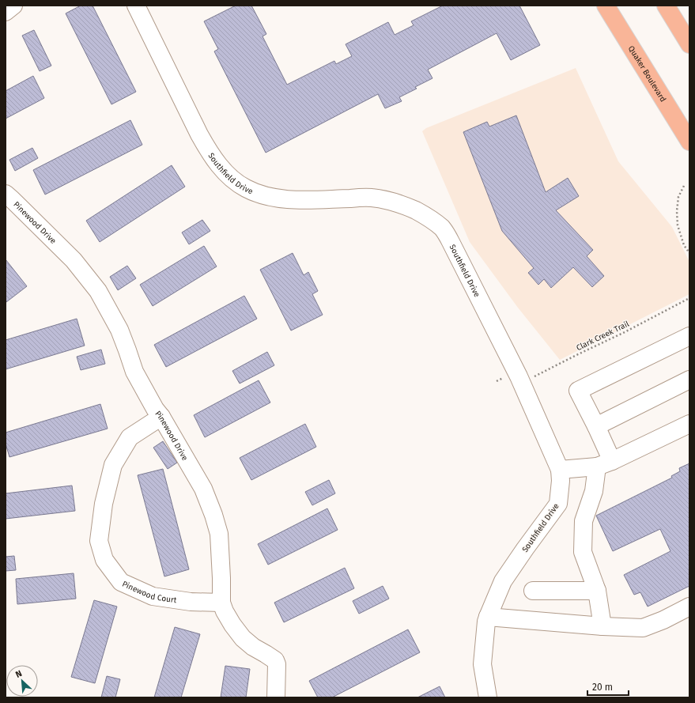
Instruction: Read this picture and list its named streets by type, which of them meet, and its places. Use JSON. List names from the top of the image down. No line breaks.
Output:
{"streets":{"main road":["Quaker Boulevard"],"street":["Southfield Drive","Pinewood Drive","Pinewood Court"],"path":["Clark Creek Trail"]},"crossings":[["Pinewood Drive","Pinewood Court"]],"scale_bar":"20 m","north":"top left"}
